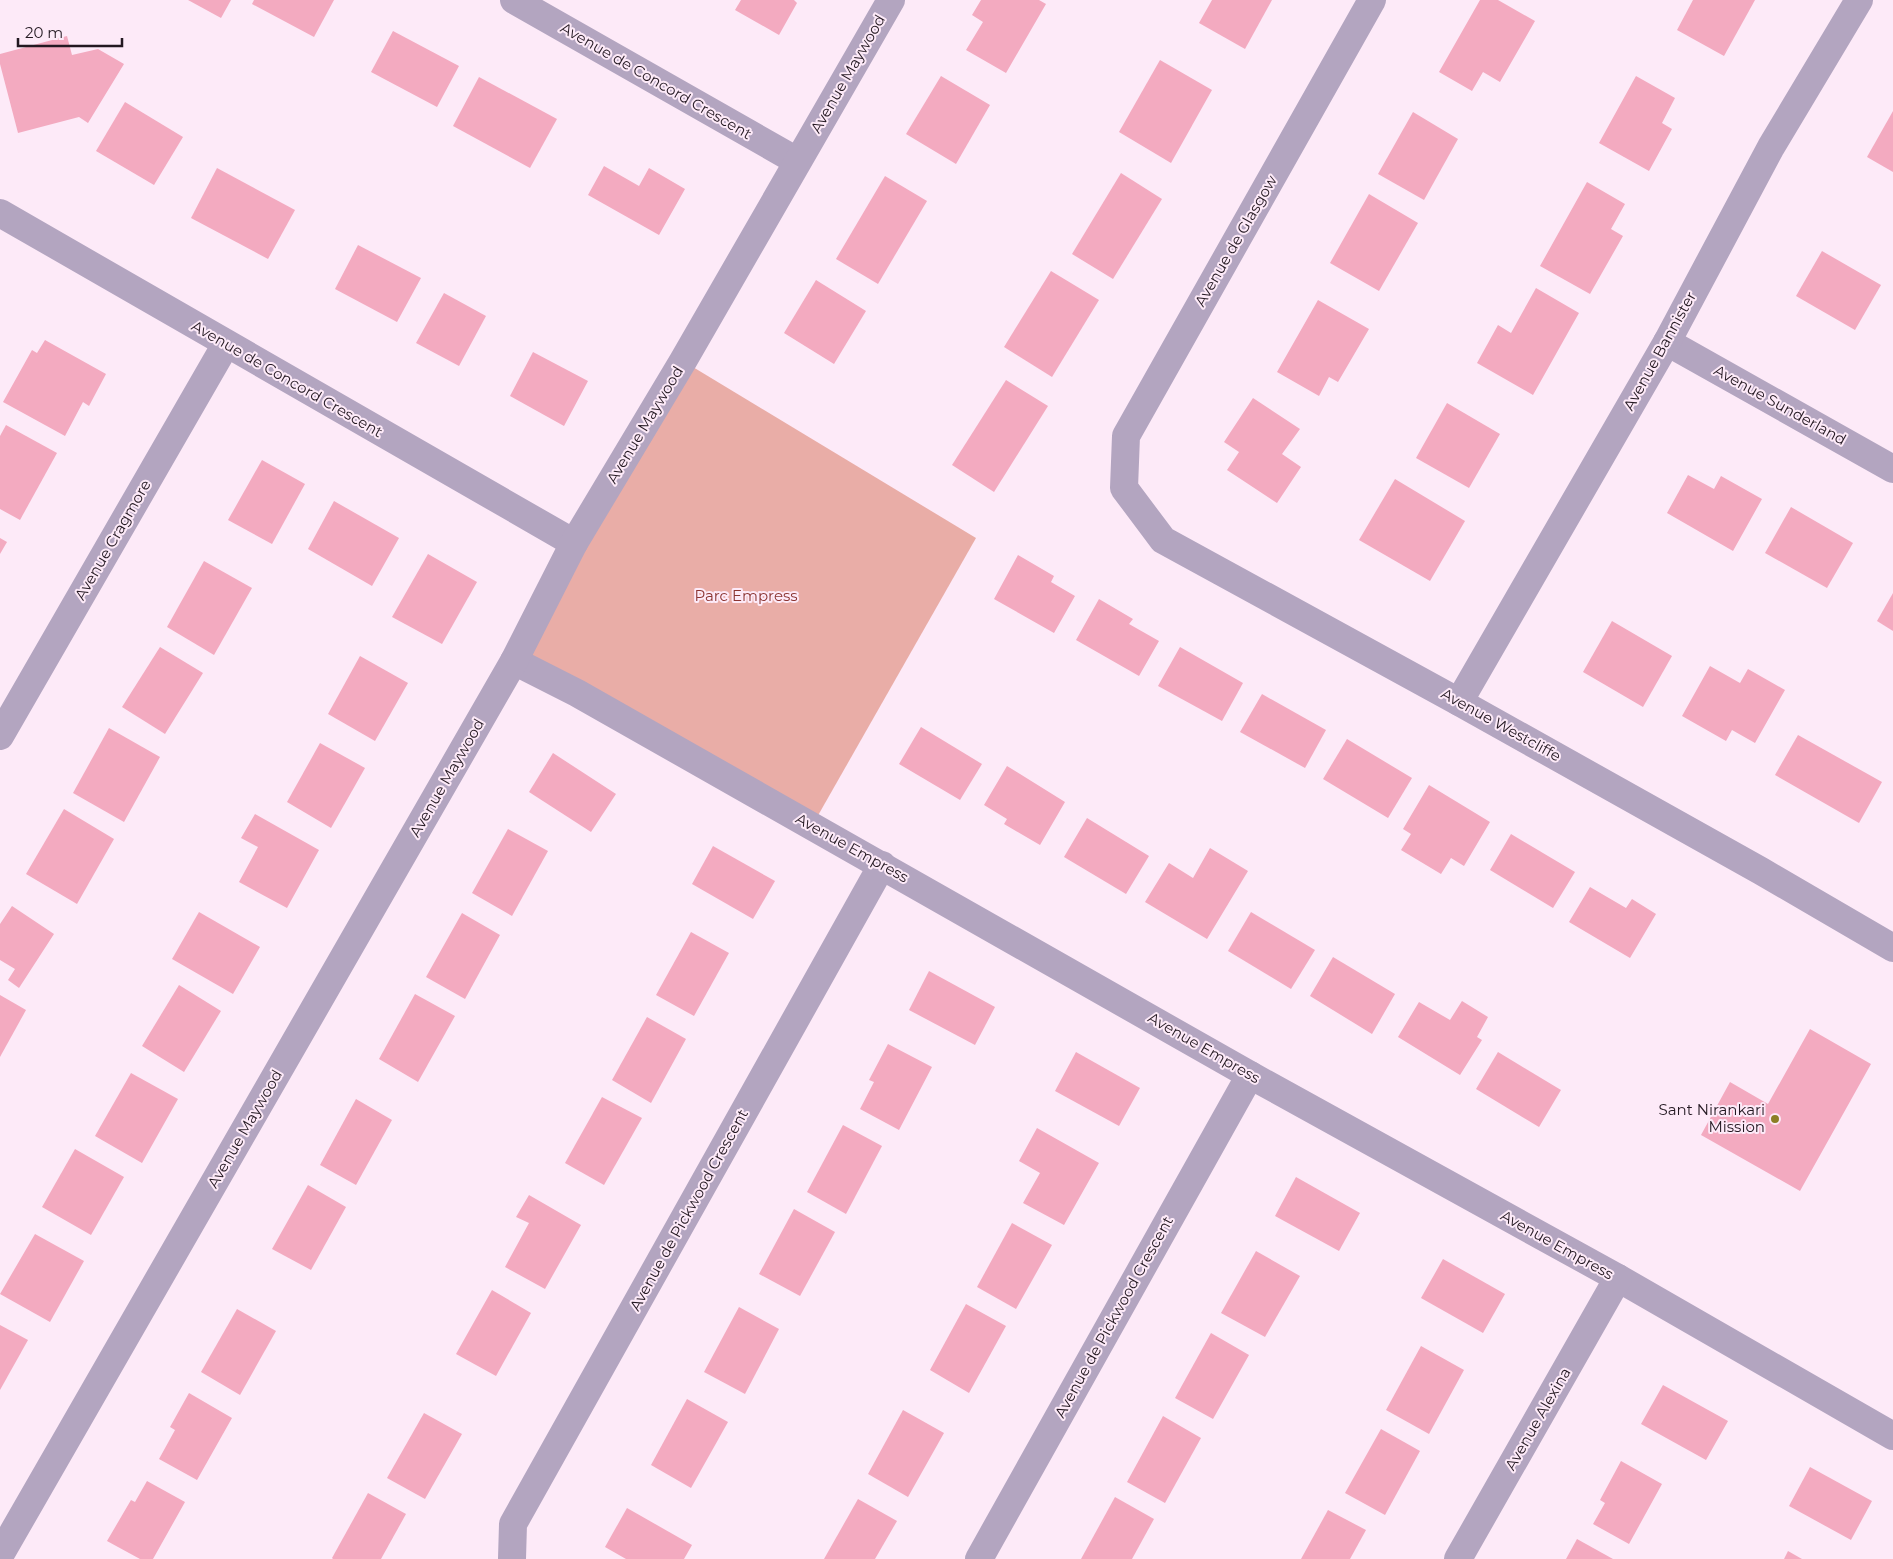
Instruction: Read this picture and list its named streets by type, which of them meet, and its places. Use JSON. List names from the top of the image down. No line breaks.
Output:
{"streets":{"street":["Avenue Maywood","Avenue de Concord Crescent","Avenue de Glasgow","Avenue Bannister","Avenue Sunderland","Avenue Cragmore","Avenue Westcliffe","Avenue Empress","Avenue de Pickwood Crescent","Avenue Alexina"]},"crossings":[["Avenue Maywood","Avenue de Concord Crescent"],["Avenue Maywood","Avenue Empress"],["Avenue de Concord Crescent","Avenue Cragmore"],["Avenue de Glasgow","Avenue Westcliffe"],["Avenue Bannister","Avenue Sunderland"],["Avenue Bannister","Avenue Westcliffe"],["Avenue Empress","Avenue de Pickwood Crescent"],["Avenue Empress","Avenue Alexina"]],"parks":["Parc Empress"],"places":["Sant Nirankari Mission"],"scale_bar":"20 m"}
